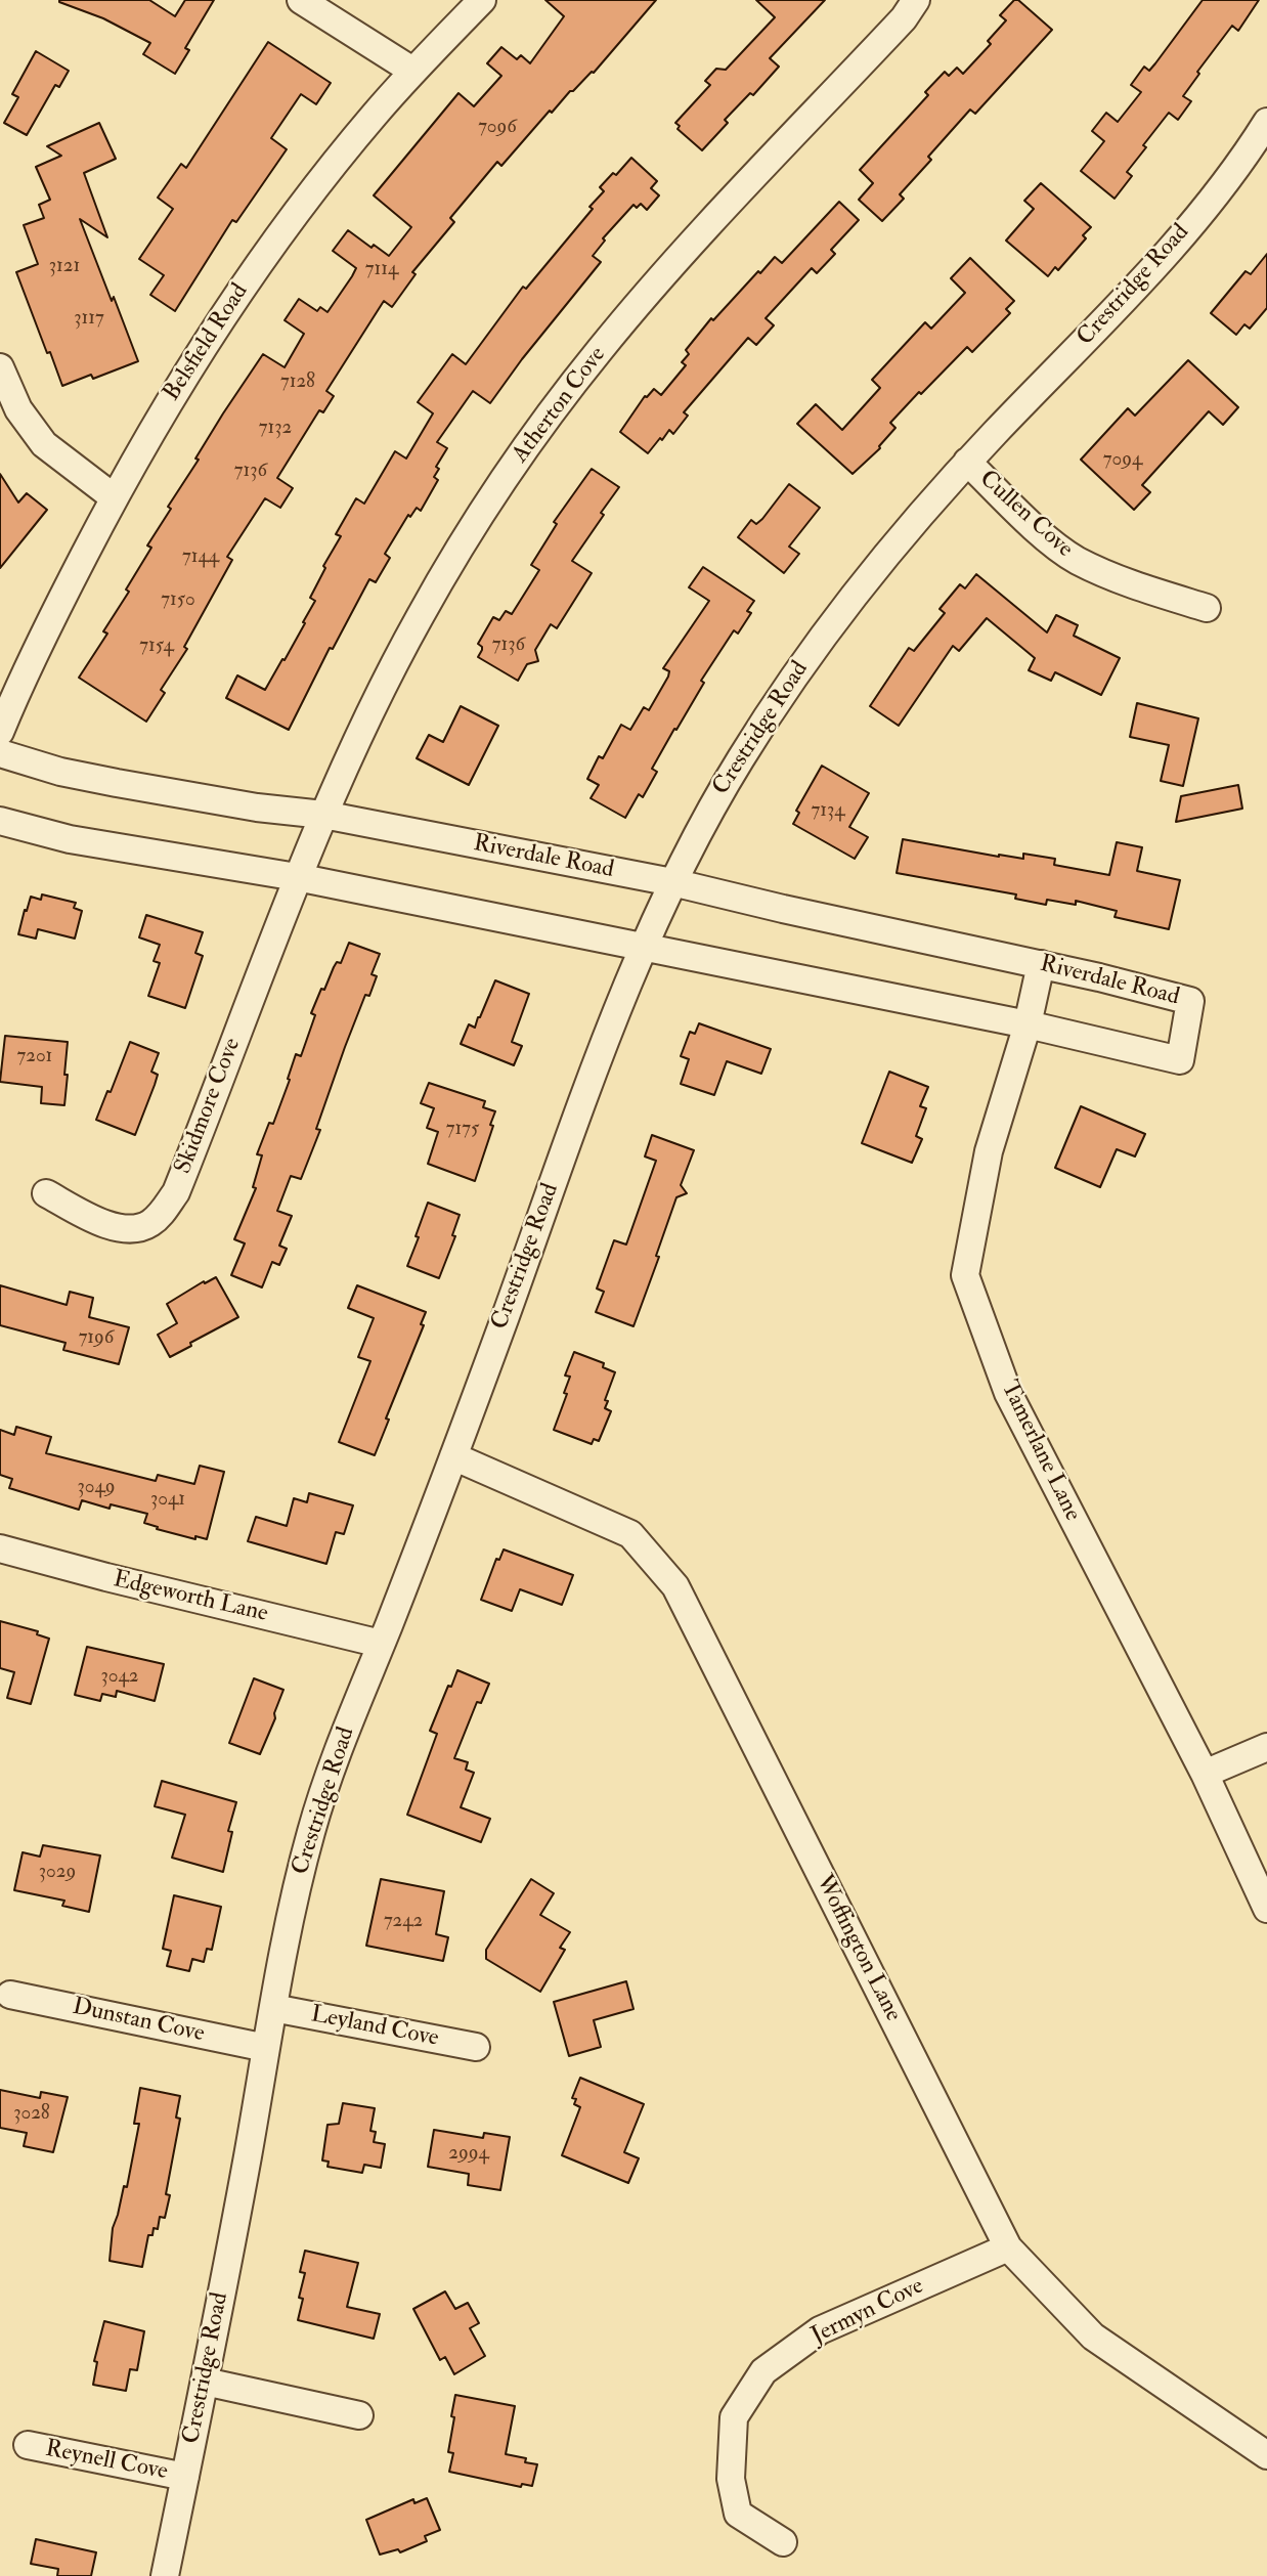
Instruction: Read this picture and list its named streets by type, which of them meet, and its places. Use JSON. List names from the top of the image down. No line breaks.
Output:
{"streets":{"street":["Crestridge Road","Belsfield Road","Atherton Cove","Cullen Cove","Riverdale Road","Skidmore Cove","Tamerlane Lane","Edgeworth Lane","Woffington Lane","Dunstan Cove","Leyland Cove","Jermyn Cove","Reynell Cove"]},"crossings":[["Crestridge Road","Cullen Cove"],["Crestridge Road","Riverdale Road"],["Crestridge Road","Edgeworth Lane"],["Crestridge Road","Woffington Lane"],["Crestridge Road","Dunstan Cove"],["Crestridge Road","Leyland Cove"],["Crestridge Road","Reynell Cove"],["Atherton Cove","Riverdale Road"],["Atherton Cove","Skidmore Cove"],["Riverdale Road","Skidmore Cove"],["Riverdale Road","Tamerlane Lane"],["Woffington Lane","Jermyn Cove"]],"house_numbers":["7096","3121","7114","3117","7128","7132","7094","7136","7144","7150","7136","7154","7134","7201","7175","7196","3049","3041","3042","3029","7242","3028","2994"]}
